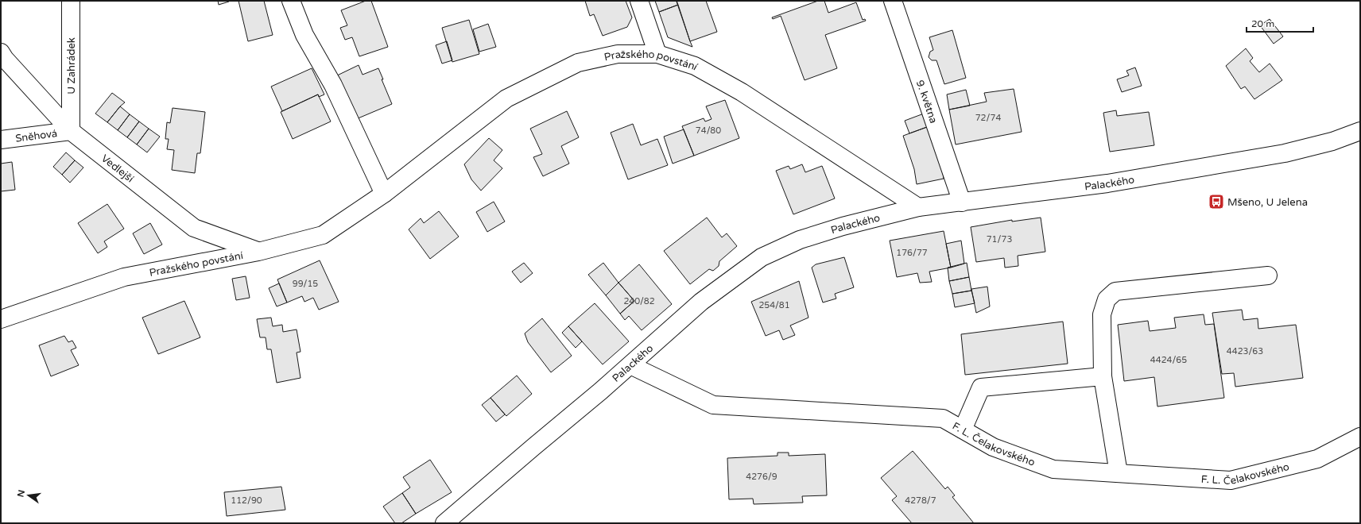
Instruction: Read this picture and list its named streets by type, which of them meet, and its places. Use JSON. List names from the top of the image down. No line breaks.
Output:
{"streets":{"street":["Pražského povstání","U Zahrádek","9. května","Sněhová","Vedlejší","Palackého","F. L. Čelakovského"]},"crossings":[["Pražského povstání","Vedlejší"],["Pražského povstání","Palackého"],["U Zahrádek","Sněhová"],["U Zahrádek","Vedlejší"],["9. května","Palackého"],["Sněhová","Vedlejší"],["Palackého","F. L. Čelakovského"]],"places":{"bus stop":["Mšeno, U Jelena"]},"house_numbers":["72/74","74/80","71/73","176/77","99/15","240/82","254/81","4423/63","4424/65","4276/9","112/90","4278/7"],"scale_bar":"20 m","north":"left"}
